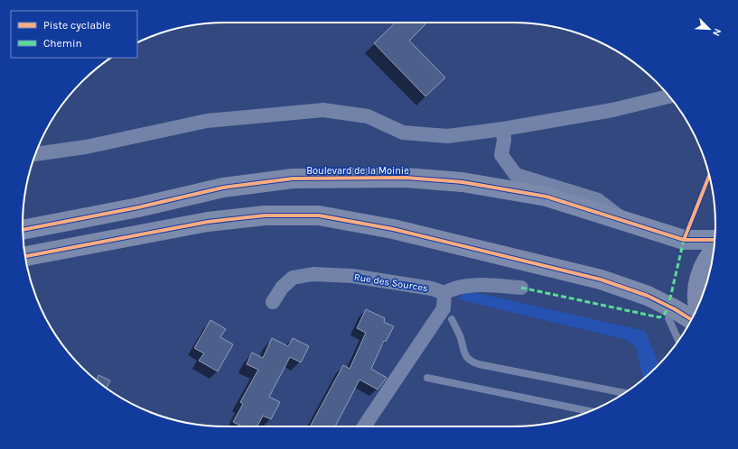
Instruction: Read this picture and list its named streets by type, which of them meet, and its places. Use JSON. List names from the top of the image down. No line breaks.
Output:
{"streets":{"main road":["Boulevard de la Moinie"],"street":["Rue des Sources"]},"legend":["Piste cyclable","Chemin"],"north":"bottom right"}
